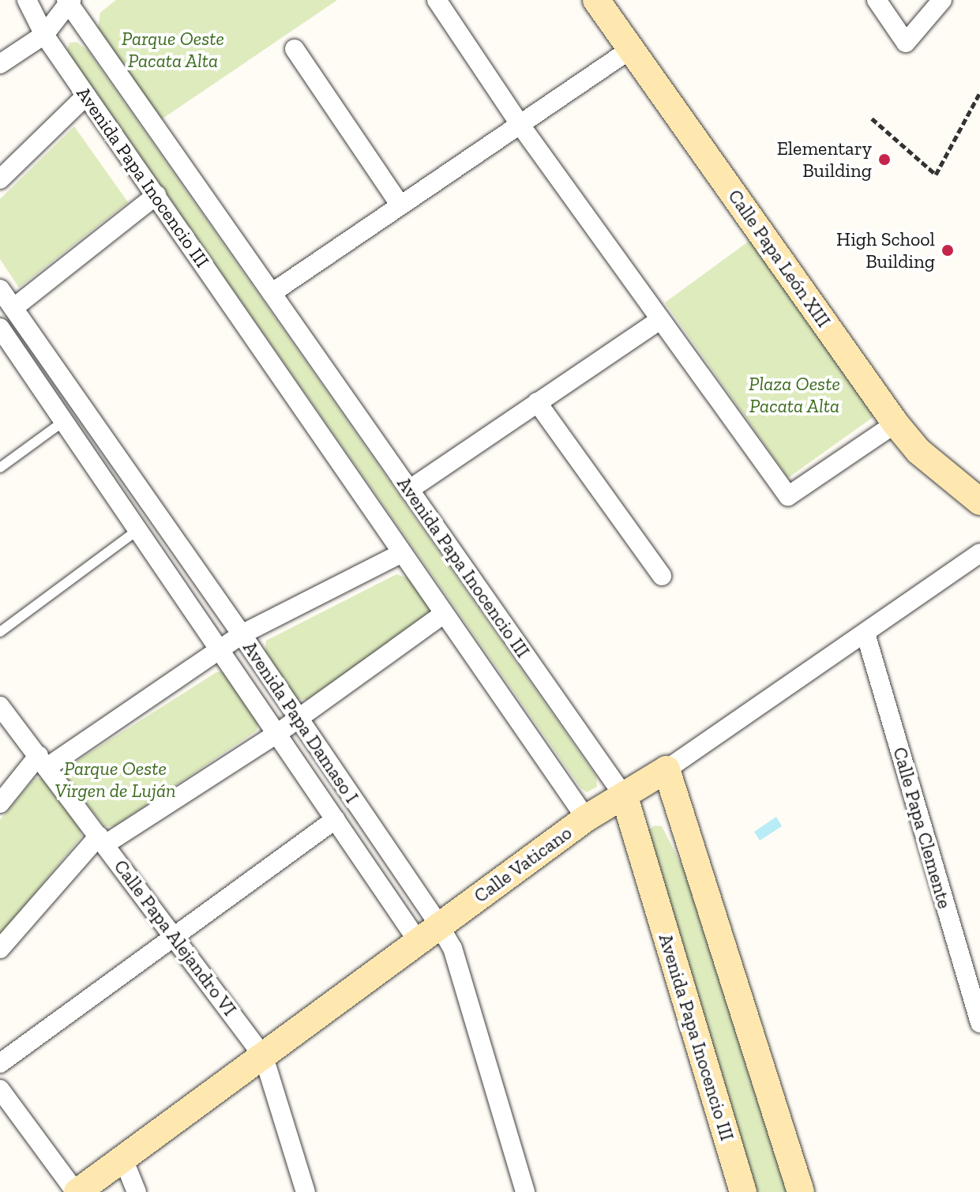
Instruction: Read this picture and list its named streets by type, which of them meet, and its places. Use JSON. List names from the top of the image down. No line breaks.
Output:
{"streets":{"street":["Avenida Papa Inocencio III","Calle Papa León XIII","Avenida Papa Damaso I","Calle Papa Clemente","Calle Vaticano","Calle Papa Alejandro VI"]},"crossings":[["Avenida Papa Inocencio III","Calle Vaticano"],["Avenida Papa Damaso I","Calle Vaticano"],["Calle Papa Clemente","Calle Vaticano"],["Calle Vaticano","Calle Papa Alejandro VI"]],"parks":["Parque Oeste Pacata Alta","Plaza Oeste Pacata Alta","Parque Oeste Virgen de Luján"],"places":["Elementary Building","High School Building"]}
